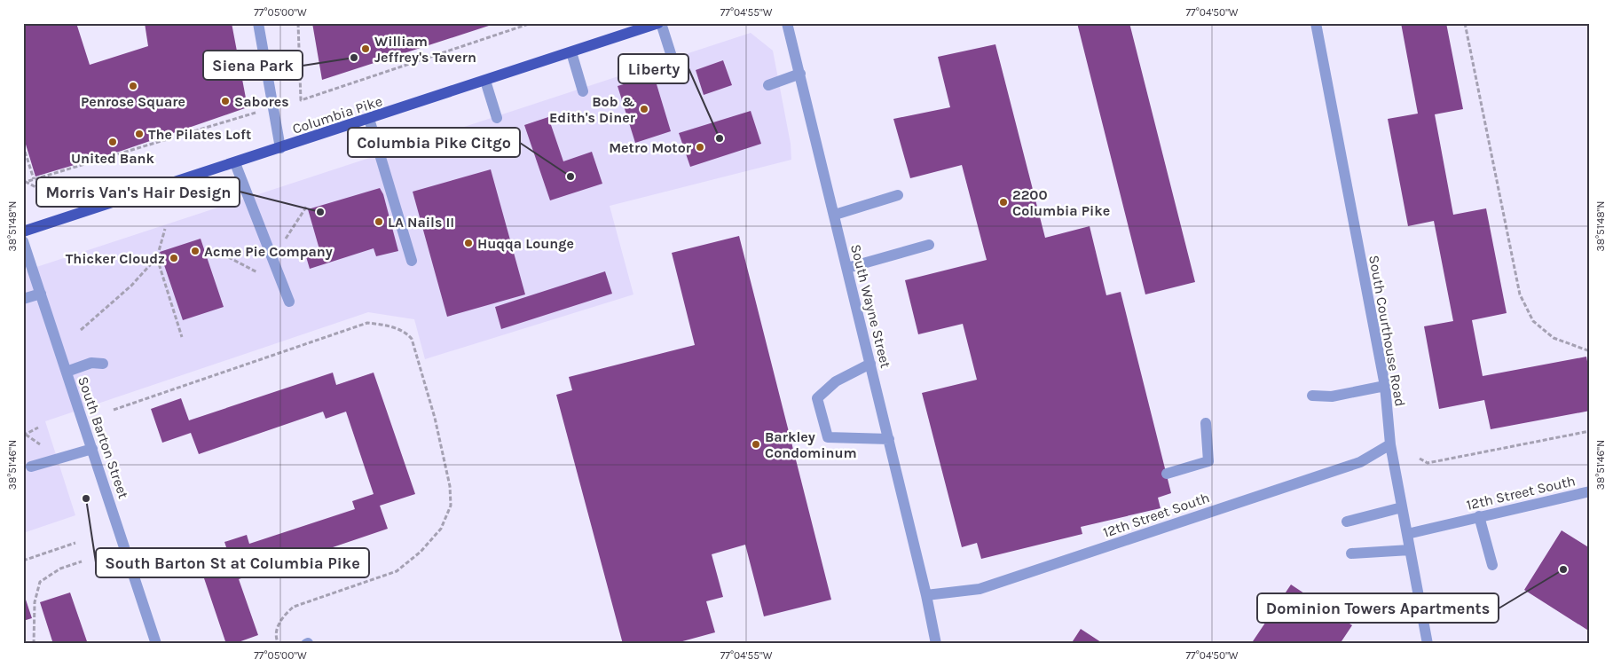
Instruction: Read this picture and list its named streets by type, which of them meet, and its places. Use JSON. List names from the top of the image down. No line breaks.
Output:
{"streets":{"main road":["Columbia Pike"],"street":["South Wayne Street","South Courthouse Road","South Barton Street","12th Street South"]},"crossings":[["South Wayne Street","12th Street South"],["South Courthouse Road","12th Street South"]],"places":["William Jeffrey's Tavern","Siena Park","Penrose Square","Sabores","Bob & Edith's Diner","The Pilates Loft","Liberty","United Bank","Metro Motor","Columbia Pike Citgo","2200 Columbia Pike","Morris Van's Hair Design","LA Nails II","Huqqa Lounge","Acme Pie Company","Thicker Cloudz","Barkley Condominum","South Barton St at Columbia Pike","Dominion Towers Apartments"],"coordinates":["77°05'00\"W","77°04'55\"W","77°04'50\"W","38°51'48\"N","38°51'46\"N"]}
